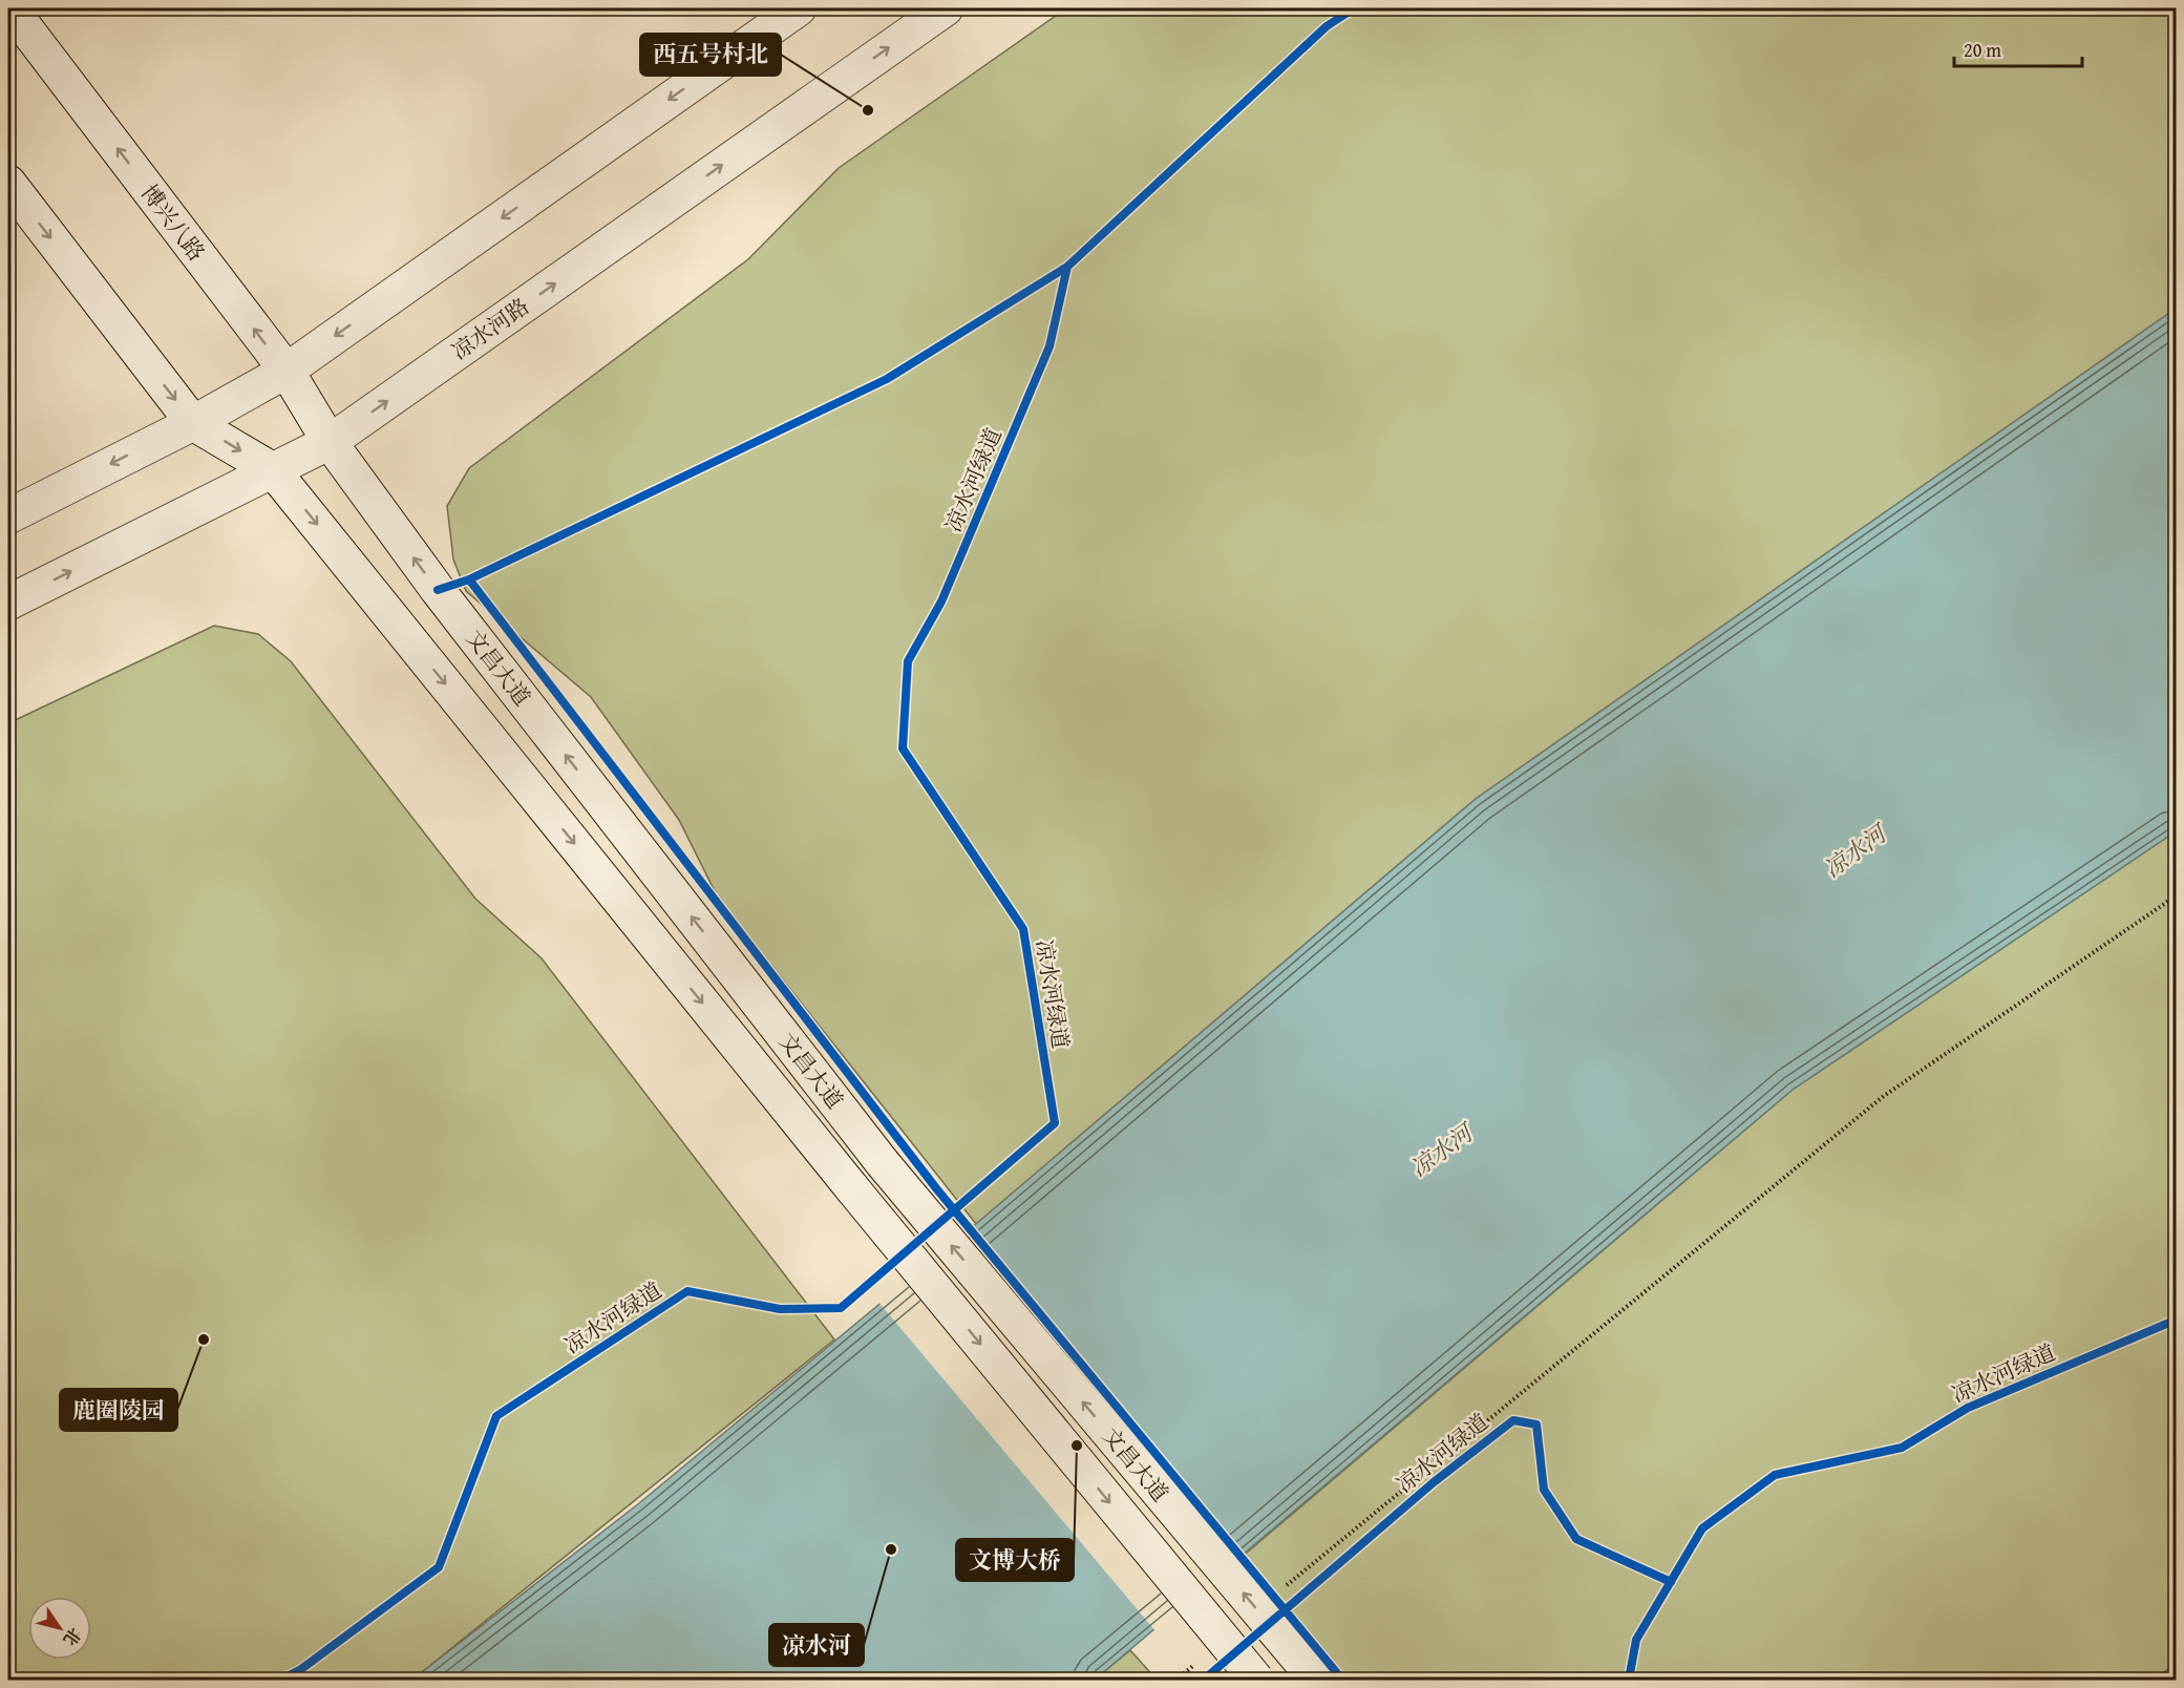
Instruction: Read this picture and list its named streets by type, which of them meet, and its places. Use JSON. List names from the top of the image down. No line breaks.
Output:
{"streets":{"main road":["博兴八路","凉水河路","文昌大道"],"cycle path":["凉水河绿道"]},"crossings":[["博兴八路","凉水河路"],["博兴八路","文昌大道"],["凉水河路","文昌大道"]],"water":["凉水河"],"places":["西五号村北","鹿圈陵园","文博大桥","凉水河"],"scale_bar":"20 m","north":"bottom right"}
